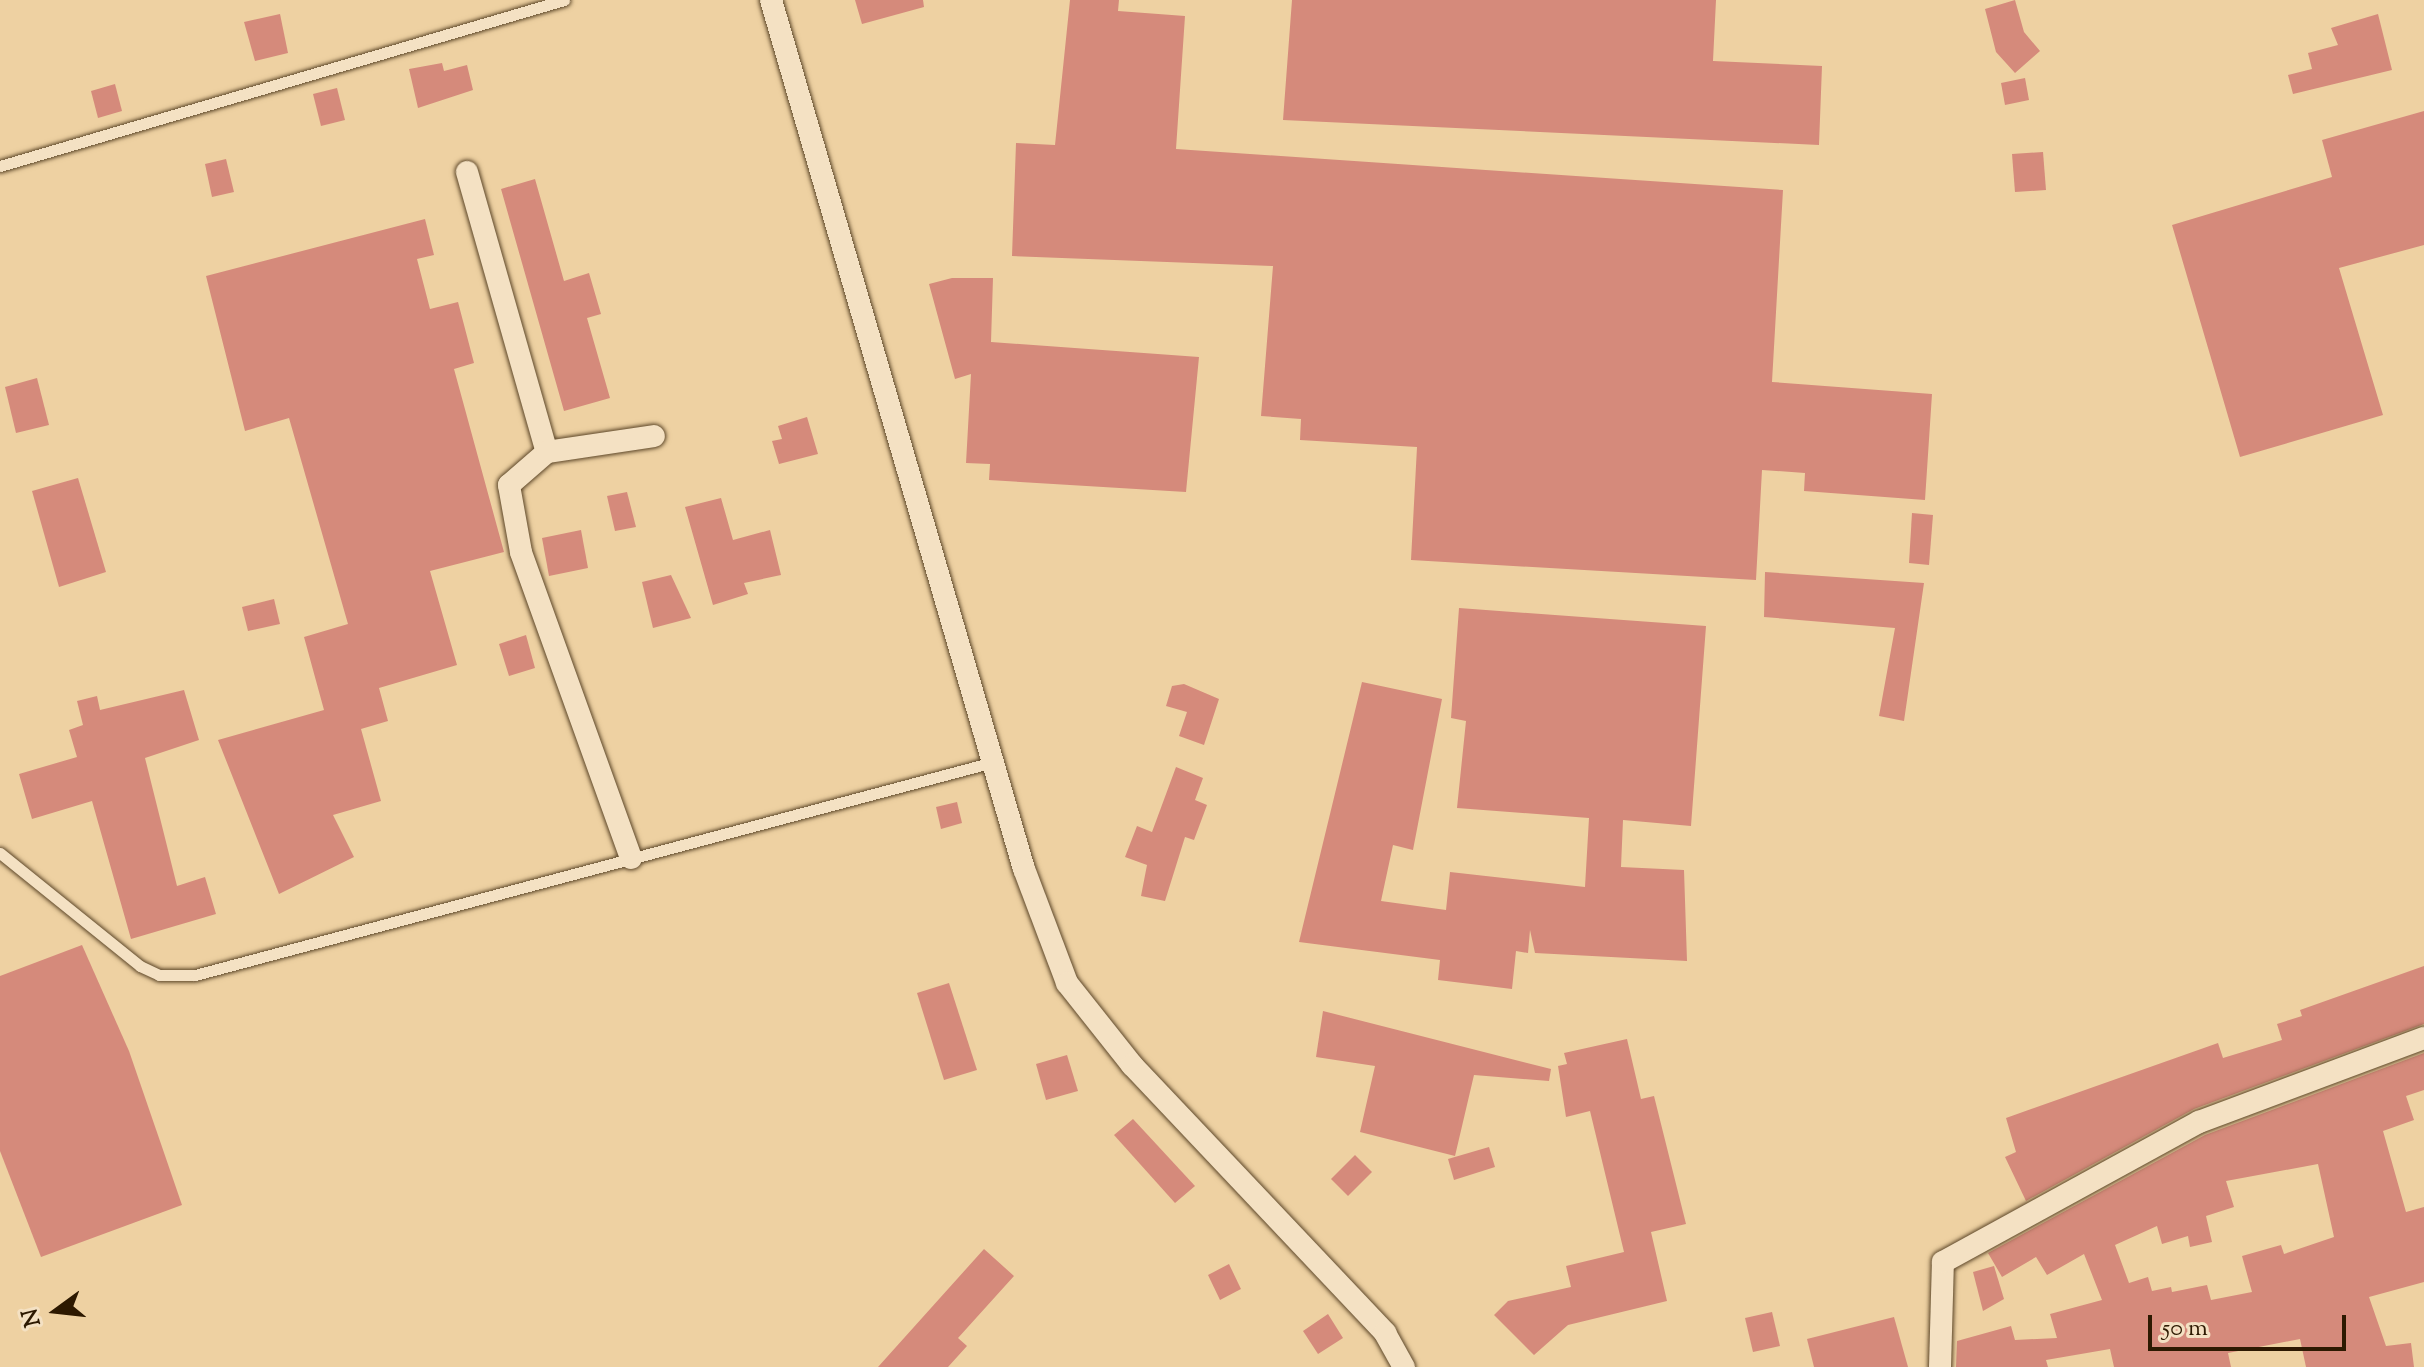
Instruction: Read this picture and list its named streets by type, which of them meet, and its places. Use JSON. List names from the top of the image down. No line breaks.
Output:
{"scale_bar":"50 m","north":"left"}
